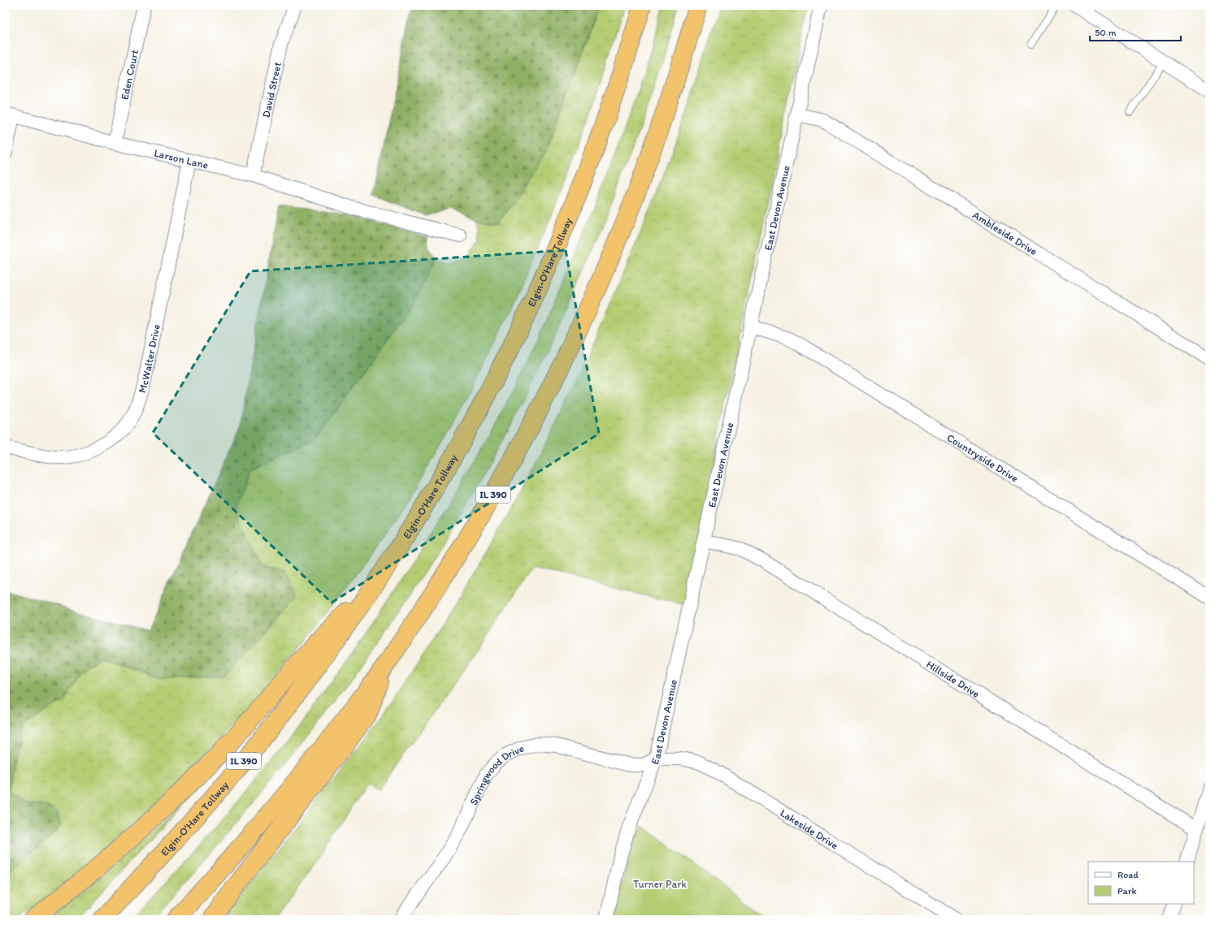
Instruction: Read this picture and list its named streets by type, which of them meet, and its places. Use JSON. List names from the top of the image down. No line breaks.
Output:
{"streets":{"highway":["Elgin-O'Hare Tollway","IL 390"],"street":["Eden Court","David Street","Larson Lane","East Devon Avenue","Ambleside Drive","McWalter Drive","Countryside Drive","Hillside Drive","Springwood Drive","Lakeside Drive"]},"crossings":[["Eden Court","Larson Lane"],["David Street","Larson Lane"],["Larson Lane","McWalter Drive"],["East Devon Avenue","Ambleside Drive"],["East Devon Avenue","Countryside Drive"],["East Devon Avenue","Hillside Drive"],["East Devon Avenue","Springwood Drive"],["East Devon Avenue","Lakeside Drive"],["Springwood Drive","Lakeside Drive"]],"parks":["Turner Park"],"legend":["Road","Park"],"scale_bar":"50 m"}
